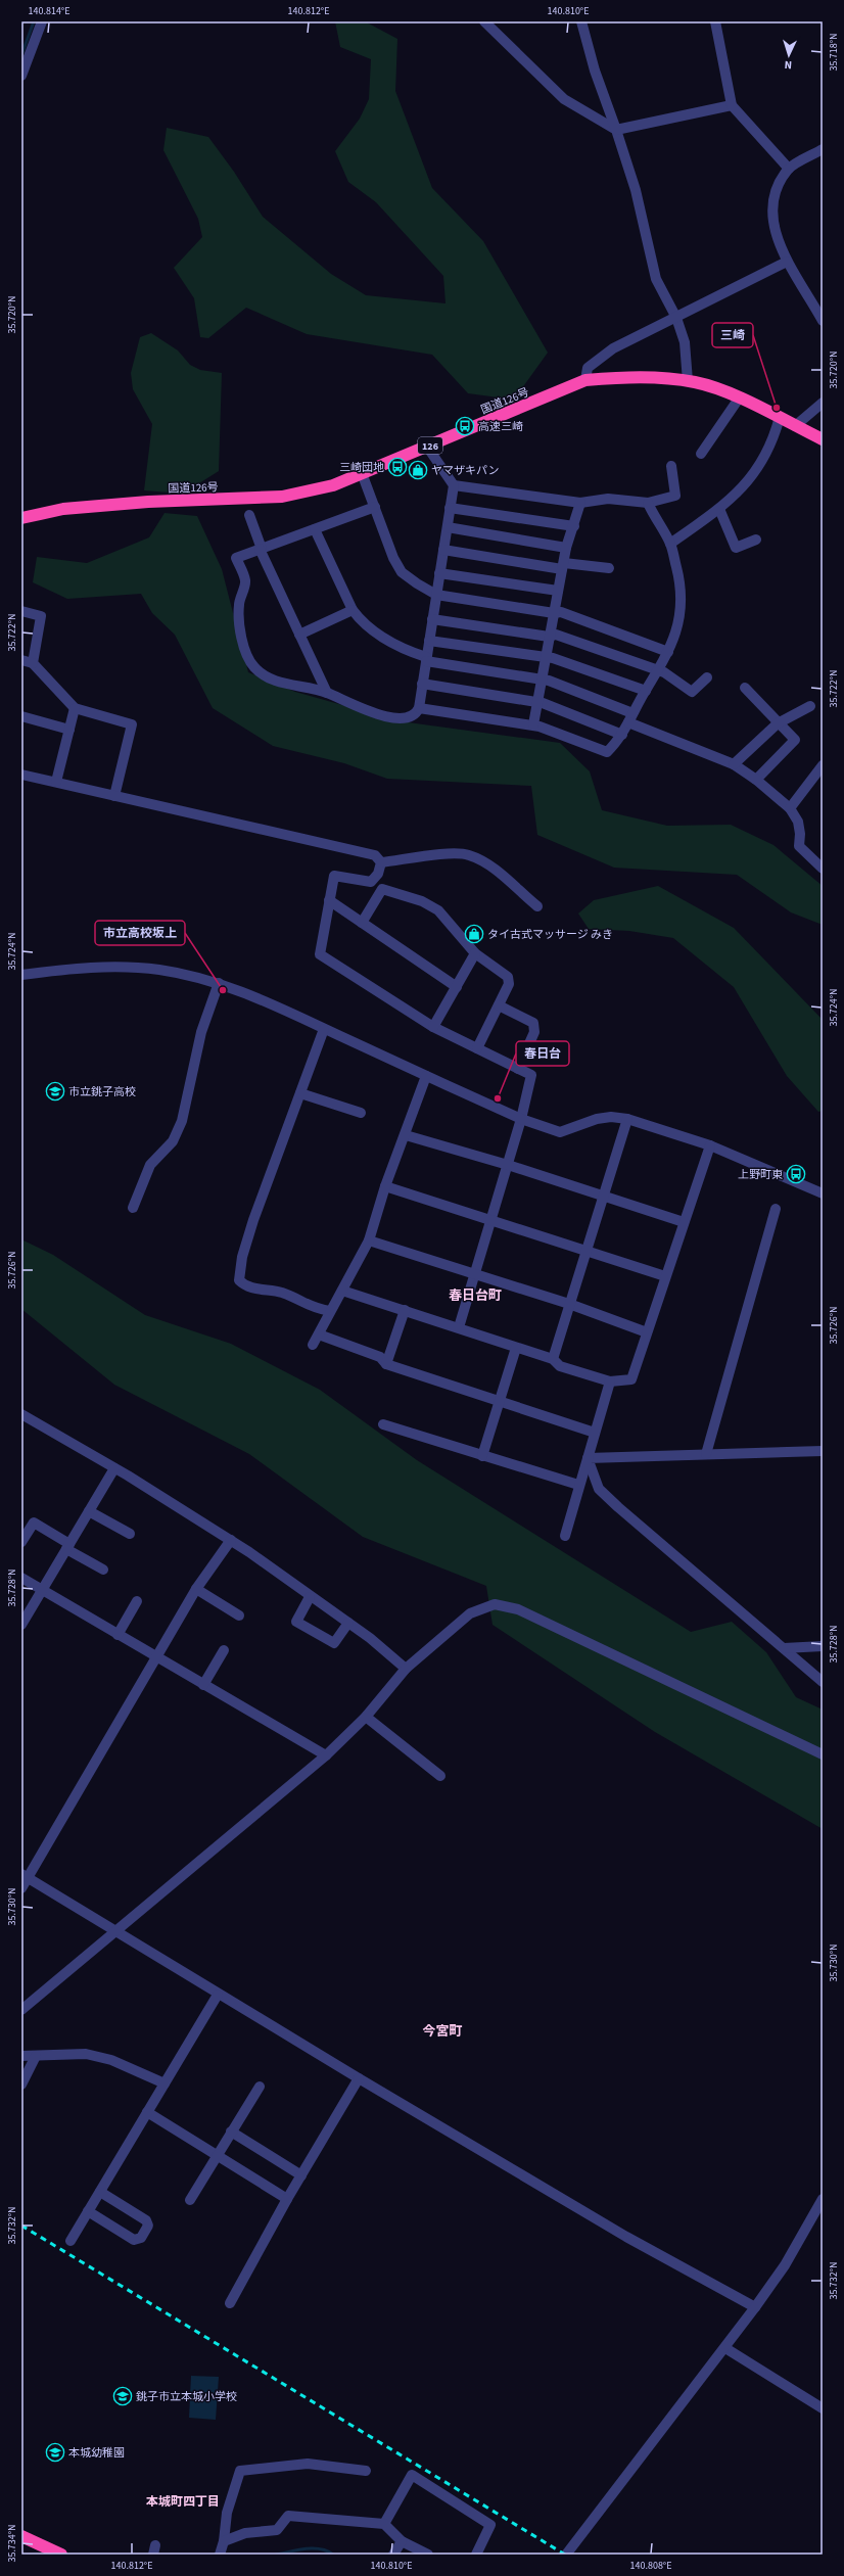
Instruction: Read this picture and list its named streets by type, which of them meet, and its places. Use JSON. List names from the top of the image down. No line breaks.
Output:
{"streets":{"highway":["国道126号","126"]},"districts":["春日台町","今宮町","本城町四丁目"],"places":{"other":["三崎","市立高校坂上","春日台"],"bus stop":["高速三崎","三崎団地","上野町東"],"shop":["ヤマザキパン","タイ古式マッサージ みき"],"school or university":["市立銚子高校","銚子市立本城小学校","本城幼稚園"]},"north":"bottom","coordinates":["140.814°E","140.812°E","140.810°E","35.718°N","35.720°N","35.722°N","35.724°N","35.726°N","35.728°N","35.730°N","35.732°N","35.734°N","140.808°E"]}
